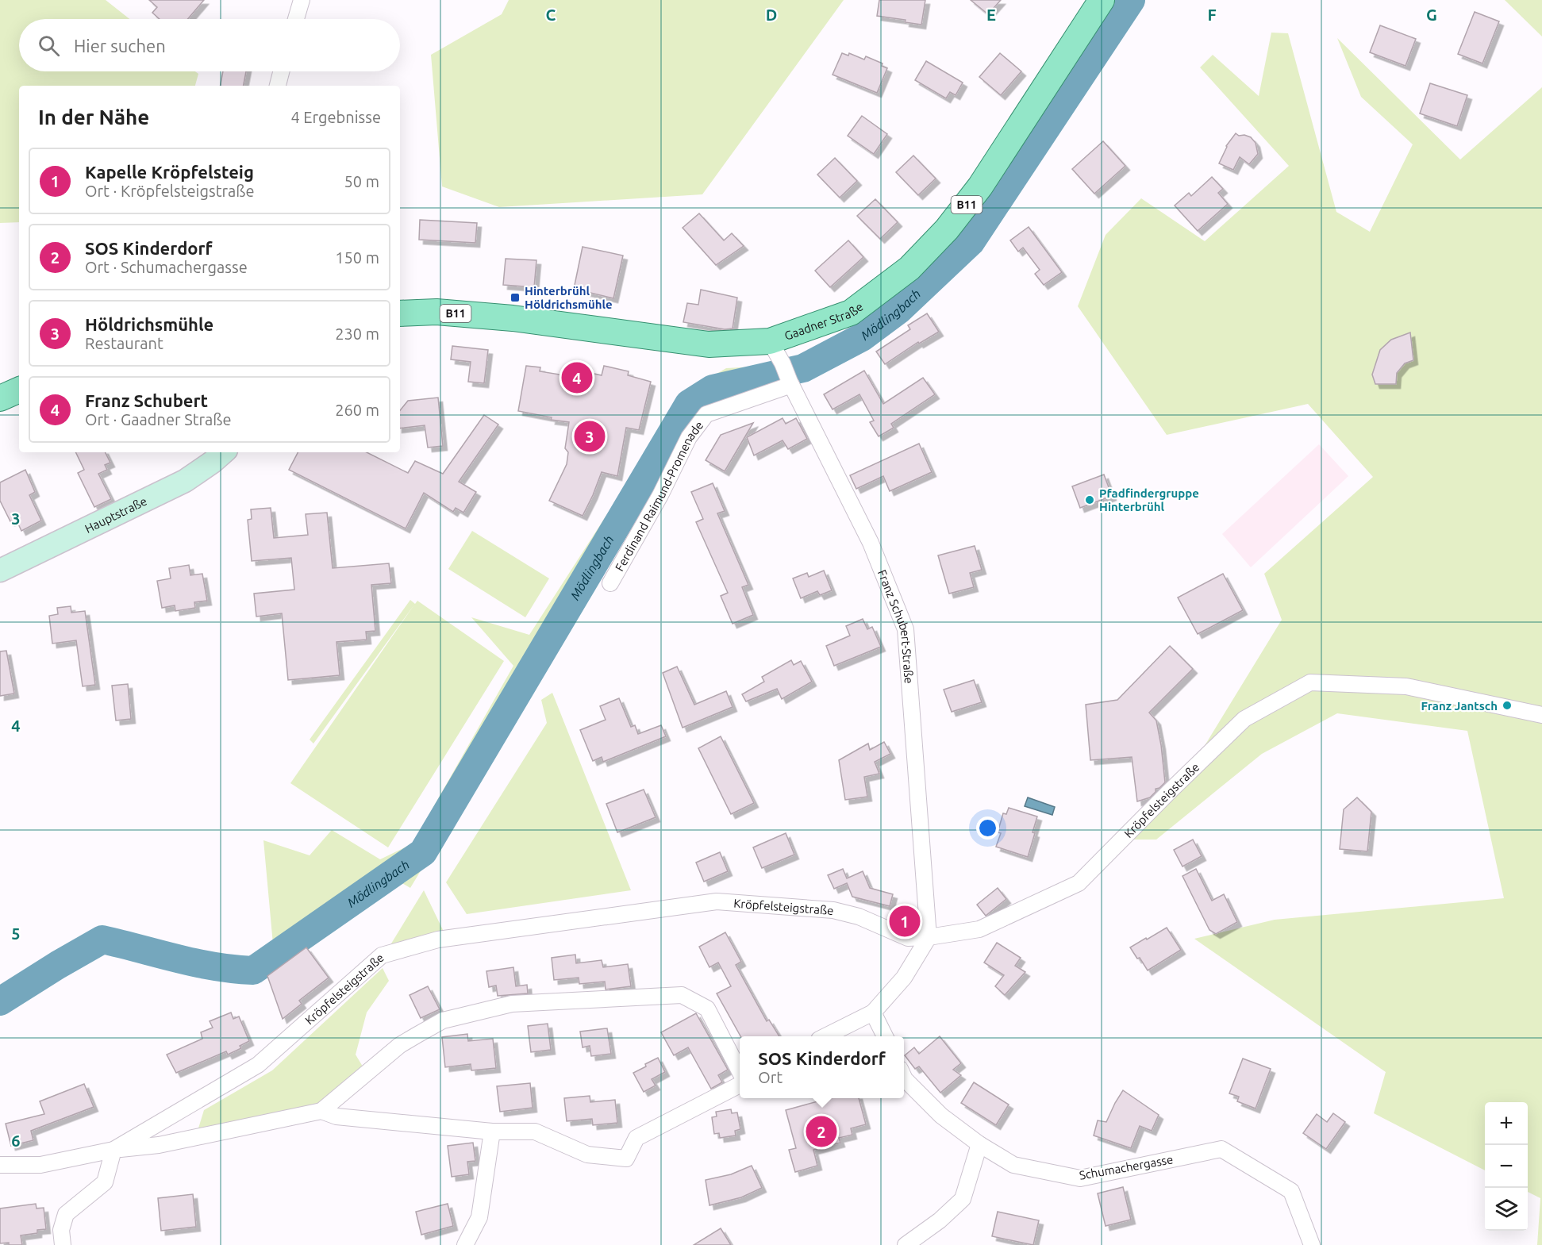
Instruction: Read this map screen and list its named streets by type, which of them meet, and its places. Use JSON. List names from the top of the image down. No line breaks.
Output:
{"streets":{"main road":["B11","Gaadner Straße","Hauptstraße"],"street":["Ferdinand Raimund-Promenade","Franz Schubert-Straße","Kröpfelsteigstraße","Schumachergasse"]},"crossings":[["Gaadner Straße","Franz Schubert-Straße"],["Ferdinand Raimund-Promenade","Franz Schubert-Straße"],["Franz Schubert-Straße","Kröpfelsteigstraße"]],"water":["Mödlingbach"],"places":{"transit":["Hinterbrühl Höldrichsmühle"],"other":["Pfadfindergruppe Hinterbrühl","Franz Jantsch"]},"page":{"search":"Hier suchen","heading":["In der Nähe","4 Ergebnisse"],"list":[{"mark":"1","name":"Kapelle Kröpfelsteig","note":"Ort · Kröpfelsteigstraße","value":"50 m"},{"mark":"2","name":"SOS Kinderdorf","note":"Ort · Schumachergasse","value":"150 m"},{"mark":"3","name":"Höldrichsmühle","note":"Restaurant","value":"230 m"},{"mark":"4","name":"Franz Schubert","note":"Ort · Gaadner Straße","value":"260 m"}],"pins":["4","3","1","2"],"popup":["SOS Kinderdorf","Ort"],"map_buttons":["+","−"]},"grid":{"columns":["C","D","E","F","G"],"rows":["3","4","5","6"]}}
